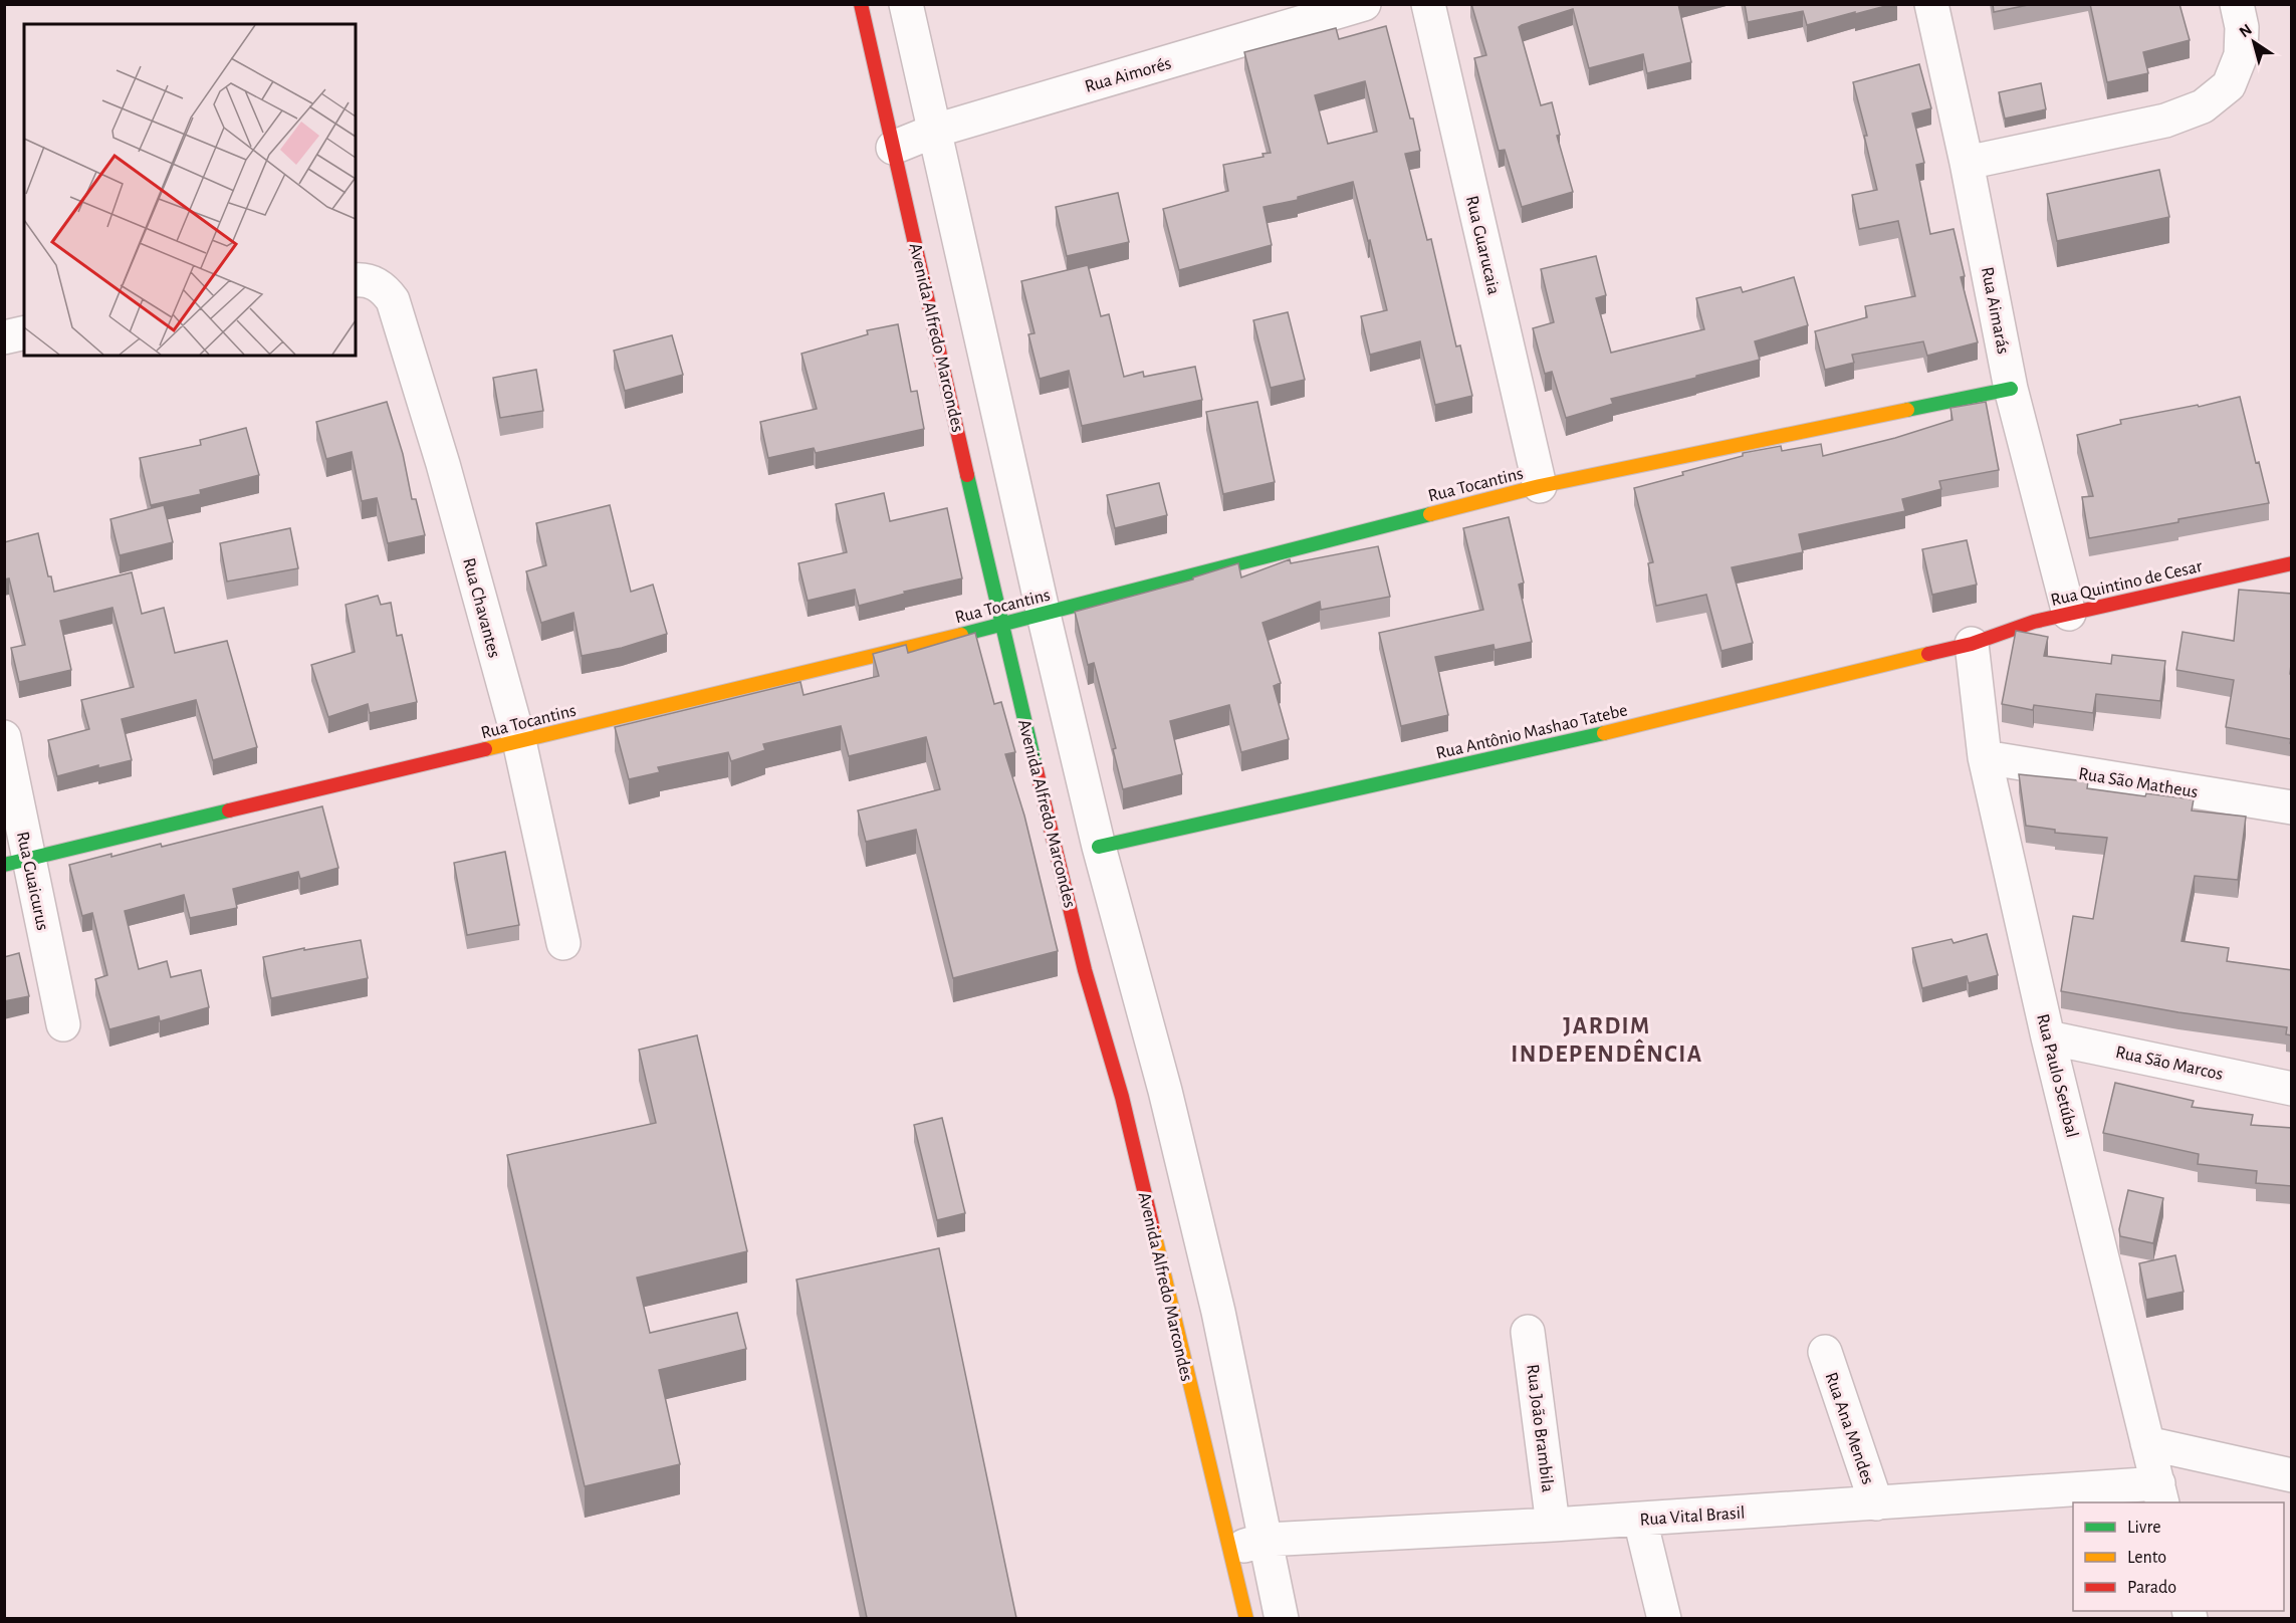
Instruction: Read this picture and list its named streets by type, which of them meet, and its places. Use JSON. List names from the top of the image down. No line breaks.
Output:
{"streets":{"street":["Rua Aimorés","Rua Guarucaia","Rua Aimarás","Avenida Alfredo Marcondes","Rua Tocantins","Rua Quintino de Cesar","Rua Chavantes","Rua Antônio Mashao Tatebe","Rua São Matheus","Rua Guaicurus","Rua São Marcos","Rua Paulo Setúbal","Rua João Brambila","Rua Ana Mendes","Rua Vital Brasil"]},"crossings":[["Rua Aimorés","Avenida Alfredo Marcondes"],["Rua Guarucaia","Rua Tocantins"],["Rua Aimarás","Rua Tocantins"],["Rua Aimarás","Rua Quintino de Cesar"],["Avenida Alfredo Marcondes","Rua Tocantins"],["Avenida Alfredo Marcondes","Rua Vital Brasil"],["Rua Tocantins","Rua Chavantes"],["Rua Tocantins","Rua Guaicurus"],["Rua Quintino de Cesar","Rua Antônio Mashao Tatebe"],["Rua Quintino de Cesar","Rua Paulo Setúbal"],["Rua Antônio Mashao Tatebe","Rua Paulo Setúbal"],["Rua São Matheus","Rua Paulo Setúbal"],["Rua São Marcos","Rua Paulo Setúbal"],["Rua Paulo Setúbal","Rua Vital Brasil"],["Rua João Brambila","Rua Vital Brasil"],["Rua Ana Mendes","Rua Vital Brasil"]],"districts":["JARDIM INDEPENDÊNCIA"],"legend":["Livre","Lento","Parado"],"north":"top left"}
